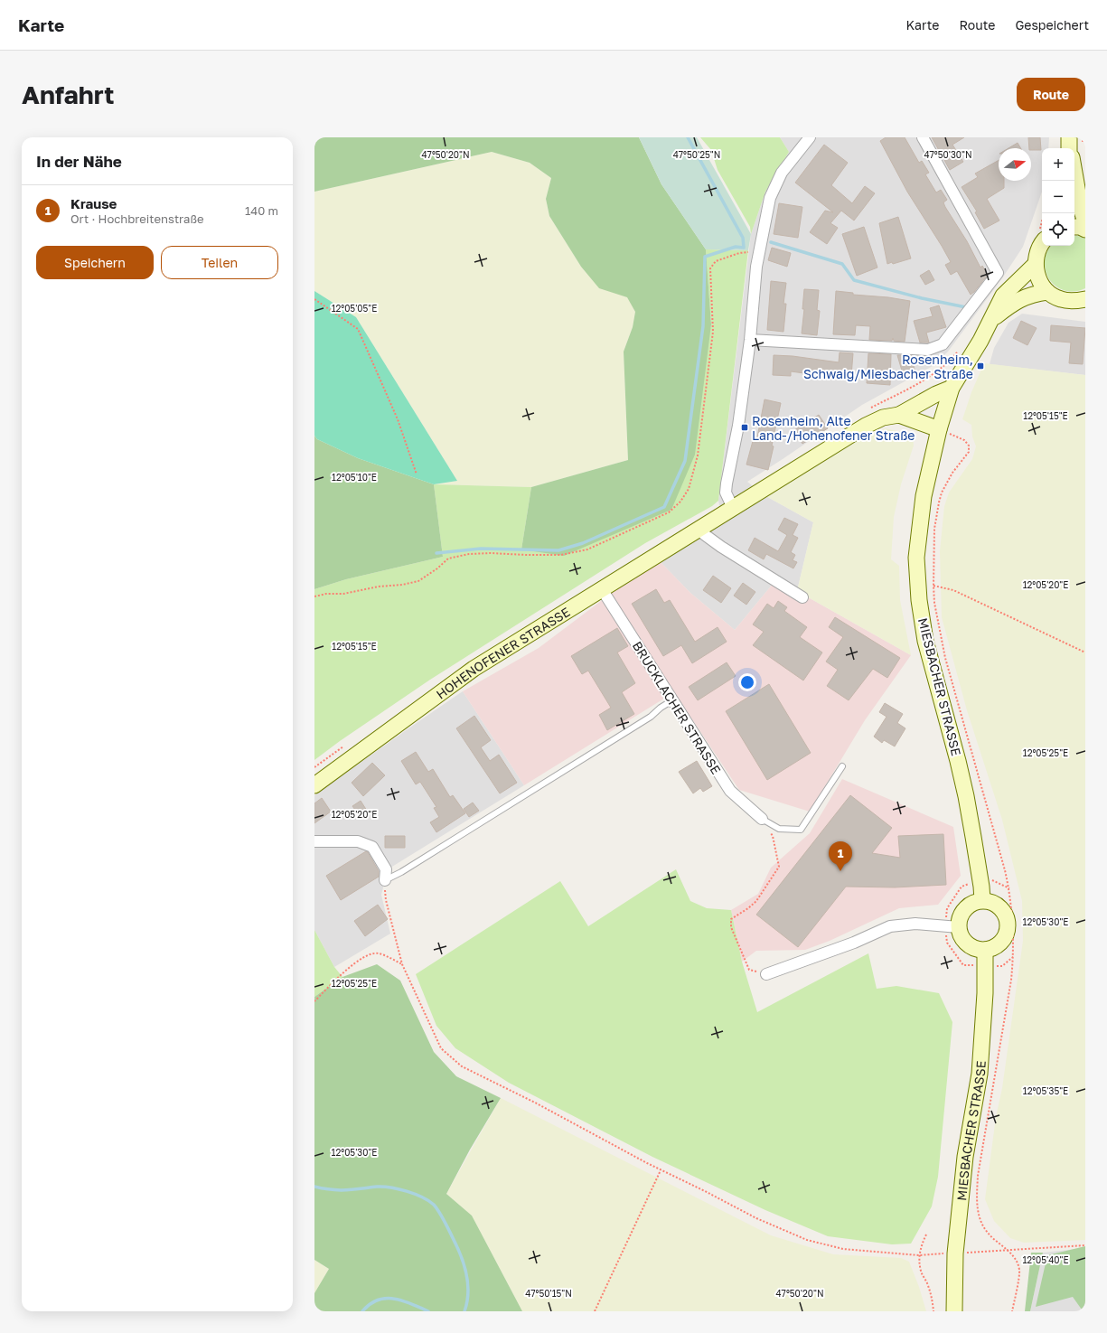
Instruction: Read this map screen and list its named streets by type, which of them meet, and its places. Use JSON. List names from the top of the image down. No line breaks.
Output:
{"streets":{"main road":["HOHENOFENER STRASSE","MIESBACHER STRASSE"],"street":["BRUCKLACHER STRASSE"]},"crossings":[["HOHENOFENER STRASSE","BRUCKLACHER STRASSE"]],"places":{"transit":["Rosenheim, Schwaig/Miesbacher Straße","Rosenheim, Alte Land-/Hohenofener Straße"]},"north":"right","page":{"header":"Karte","nav":["Karte","Route","Gespeichert"],"buttons":["Route",["Speichern","Teilen"]],"title":"Anfahrt","heading":"In der Nähe","map_buttons":["+","−"],"list":[{"mark":"1","name":"Krause","note":"Ort · Hochbreitenstraße","value":"140 m"}],"pins":"1"},"coordinates":["47°50'20\"N","47°50'25\"N","47°50'30\"N","12°05'05\"E","12°05'15\"E","12°05'10\"E","12°05'20\"E","12°05'25\"E","12°05'30\"E","12°05'35\"E","12°05'40\"E","47°50'15\"N"]}
